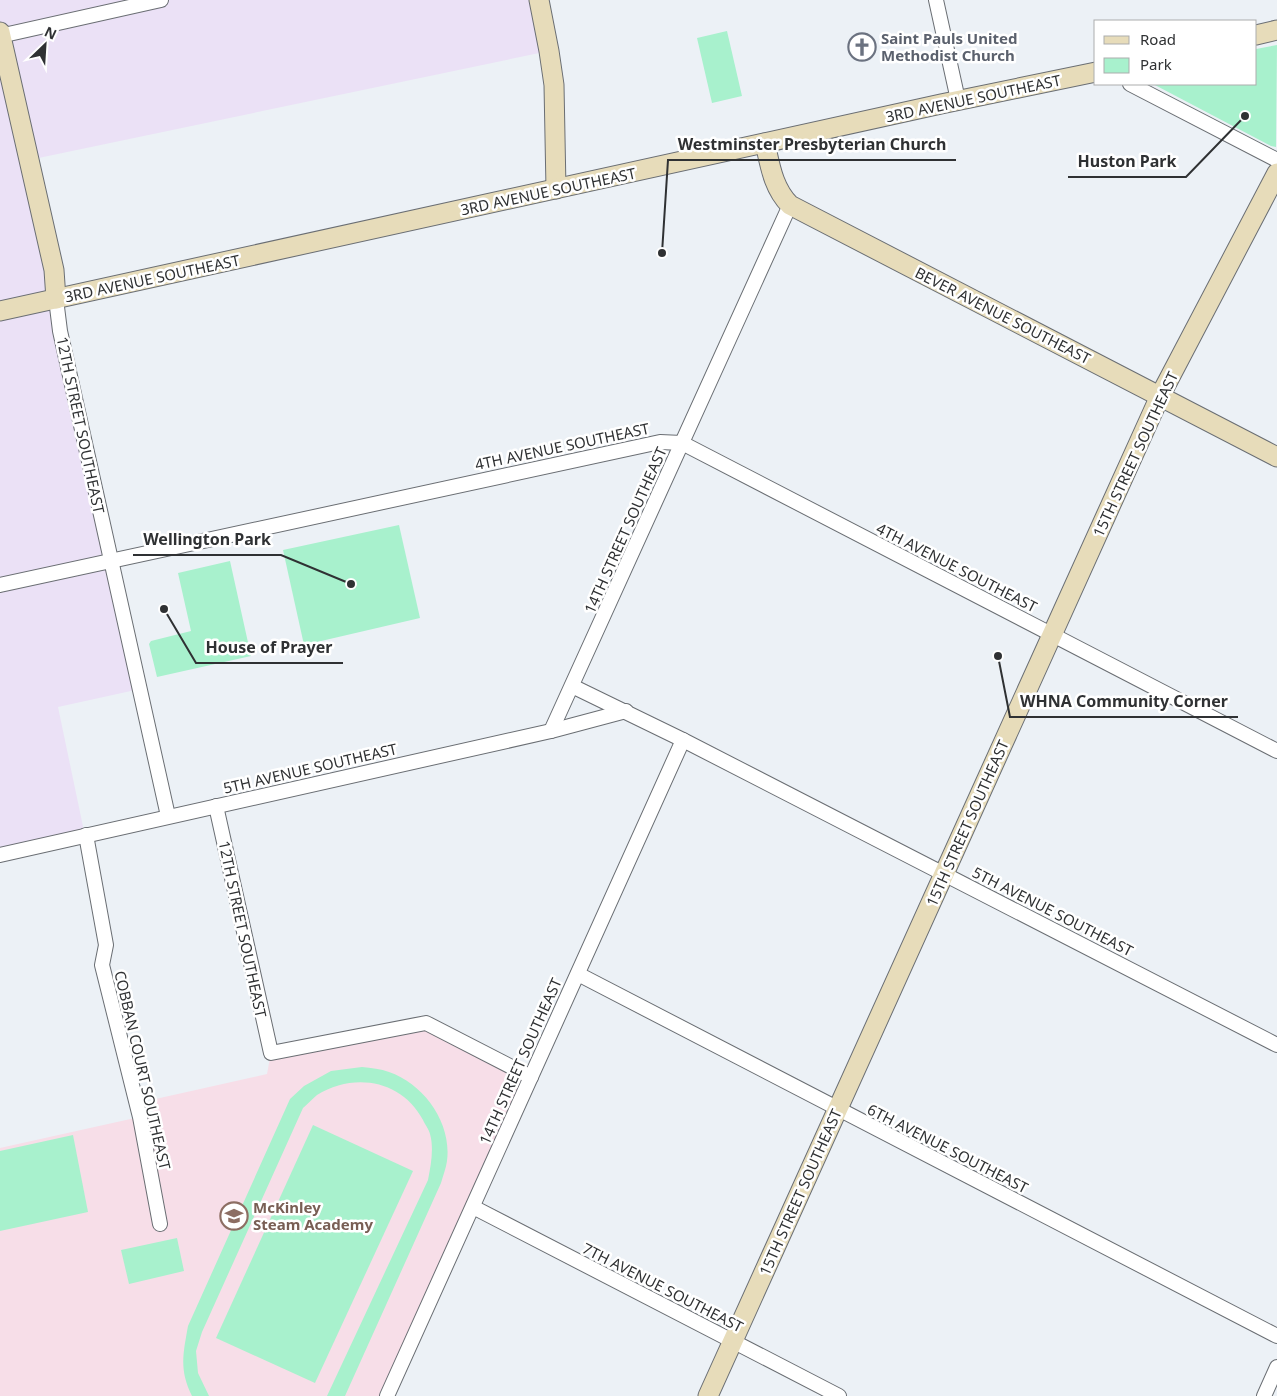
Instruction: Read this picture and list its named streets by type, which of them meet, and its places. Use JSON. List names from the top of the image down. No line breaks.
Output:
{"streets":{"street":["3RD AVENUE SOUTHEAST","BEVER AVENUE SOUTHEAST","12TH STREET SOUTHEAST","4TH AVENUE SOUTHEAST","15TH STREET SOUTHEAST","14TH STREET SOUTHEAST","5TH AVENUE SOUTHEAST","COBBAN COURT SOUTHEAST","6TH AVENUE SOUTHEAST","7TH AVENUE SOUTHEAST"]},"crossings":[["3RD AVENUE SOUTHEAST","BEVER AVENUE SOUTHEAST"],["3RD AVENUE SOUTHEAST","12TH STREET SOUTHEAST"],["BEVER AVENUE SOUTHEAST","15TH STREET SOUTHEAST"],["BEVER AVENUE SOUTHEAST","14TH STREET SOUTHEAST"],["12TH STREET SOUTHEAST","4TH AVENUE SOUTHEAST"],["12TH STREET SOUTHEAST","14TH STREET SOUTHEAST"],["12TH STREET SOUTHEAST","5TH AVENUE SOUTHEAST"],["4TH AVENUE SOUTHEAST","15TH STREET SOUTHEAST"],["4TH AVENUE SOUTHEAST","14TH STREET SOUTHEAST"],["15TH STREET SOUTHEAST","5TH AVENUE SOUTHEAST"],["15TH STREET SOUTHEAST","6TH AVENUE SOUTHEAST"],["15TH STREET SOUTHEAST","7TH AVENUE SOUTHEAST"],["14TH STREET SOUTHEAST","5TH AVENUE SOUTHEAST"],["14TH STREET SOUTHEAST","6TH AVENUE SOUTHEAST"],["14TH STREET SOUTHEAST","7TH AVENUE SOUTHEAST"],["5TH AVENUE SOUTHEAST","COBBAN COURT SOUTHEAST"]],"places":{"church":["Saint Pauls United Methodist Church"],"other":["Huston Park","Westminster Presbyterian Church","Wellington Park","House of Prayer","WHNA Community Corner"],"school or university":["McKinley Steam Academy"]},"legend":["Road","Park"],"north":"top right"}
